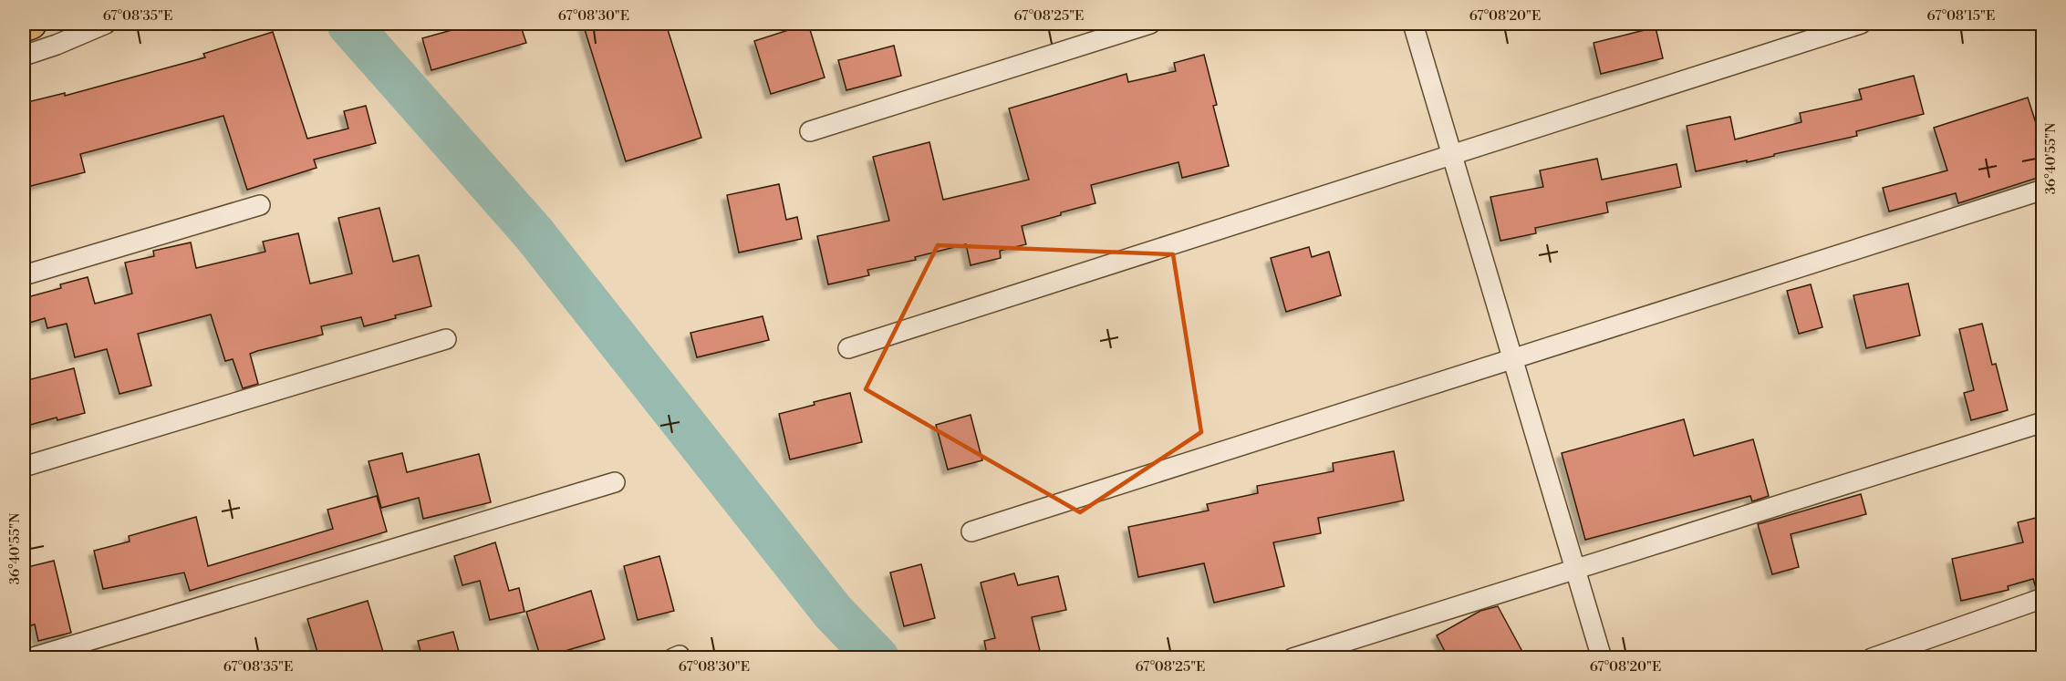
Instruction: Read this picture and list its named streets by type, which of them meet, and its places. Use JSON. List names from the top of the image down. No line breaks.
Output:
{"coordinates":["67°08'35\"E","67°08'30\"E","67°08'25\"E","67°08'20\"E","67°08'15\"E","36°40'55\"N"]}
